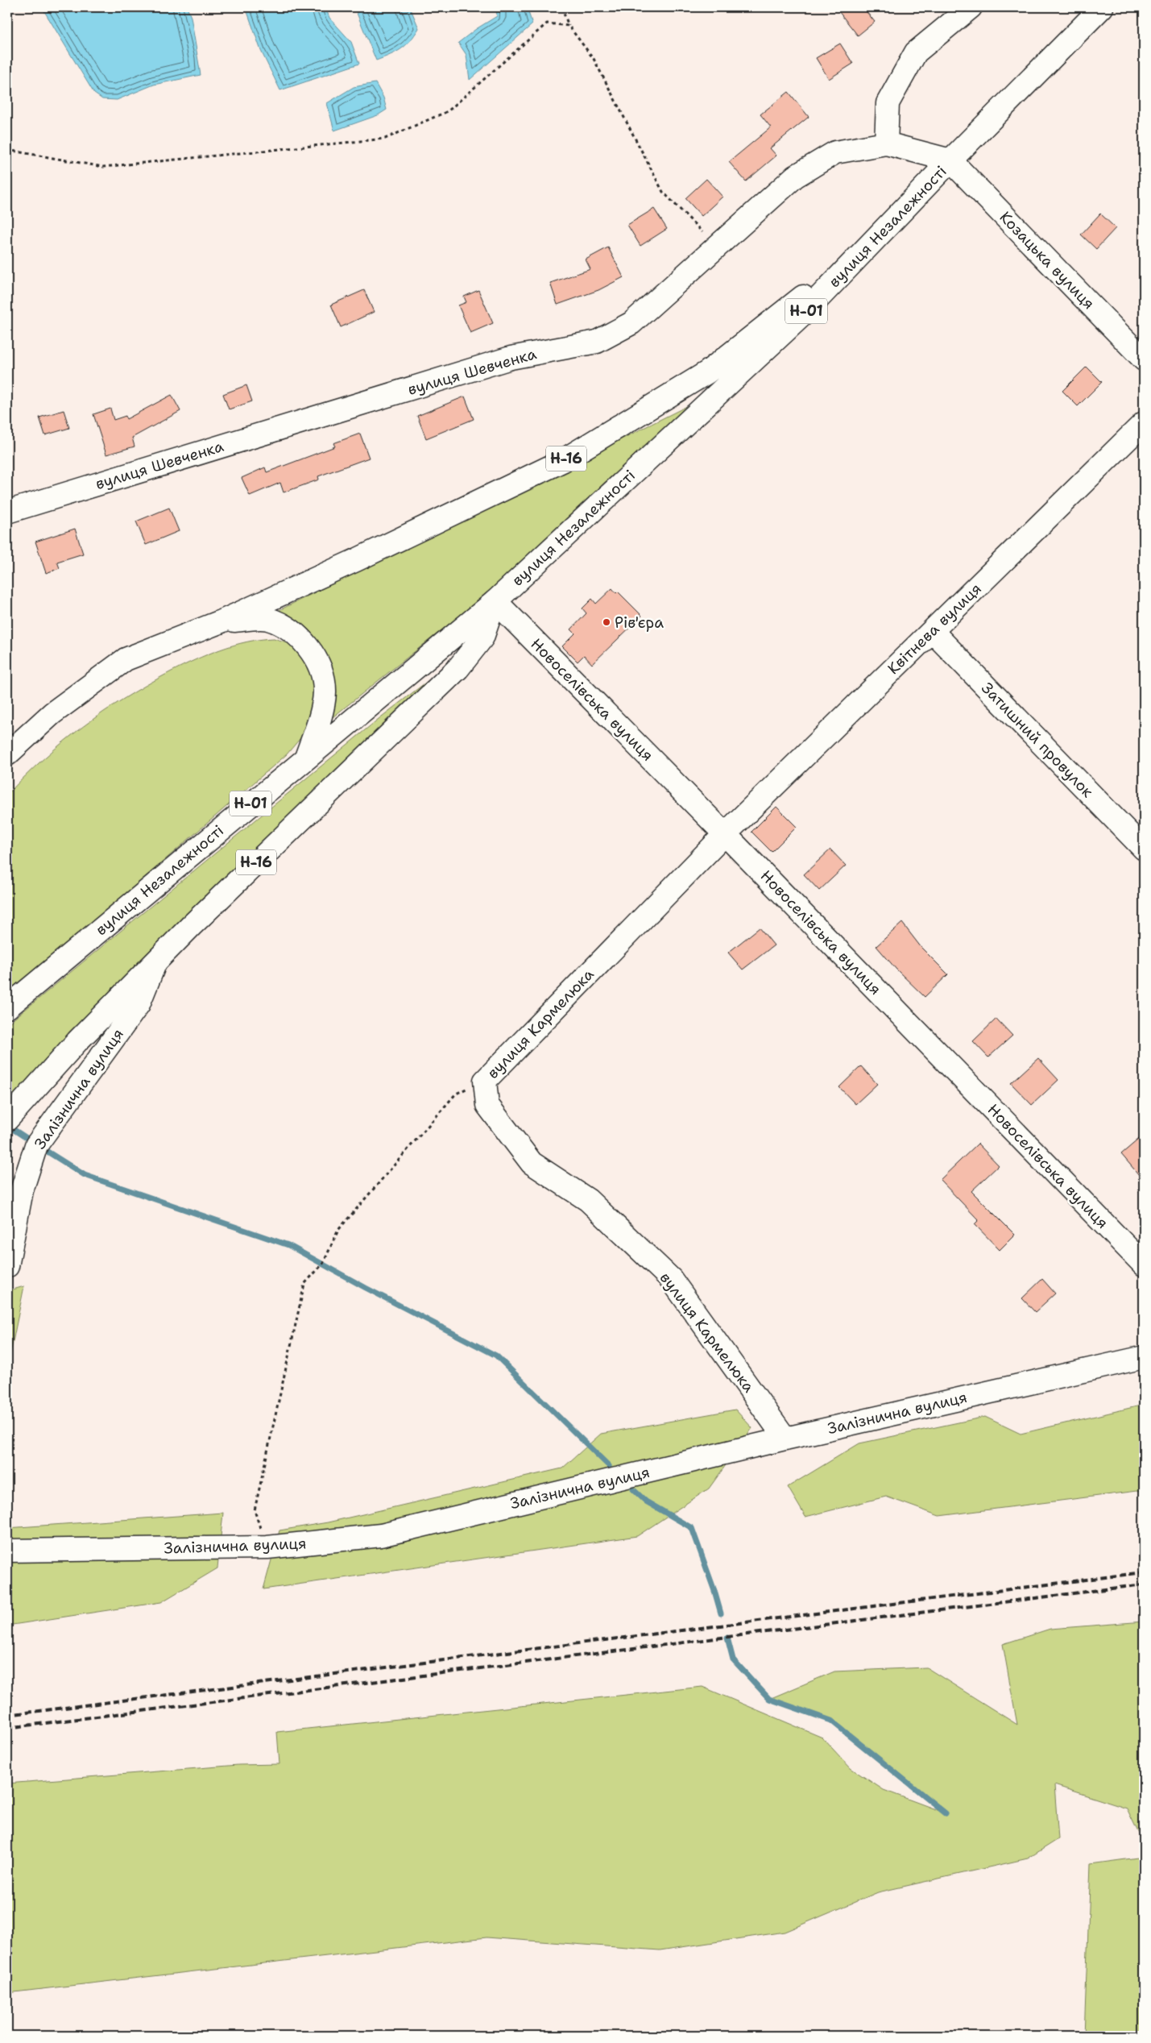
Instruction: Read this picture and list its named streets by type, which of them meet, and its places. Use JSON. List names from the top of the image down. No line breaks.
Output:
{"streets":{"street":["вулиця Незалежності","Козацька вулиця","Н-01","вулиця Шевченка","Н-16","Квітнева вулиця","Новоселівська вулиця","Затишний провулок","вулиця Кармелюка","Залізнична вулиця"]},"crossings":[["вулиця Незалежності","Козацька вулиця"],["вулиця Незалежності","вулиця Шевченка"],["вулиця Незалежності","Н-16"],["вулиця Незалежності","Новоселівська вулиця"],["Козацька вулиця","вулиця Шевченка"],["Н-16","Новоселівська вулиця"],["Н-16","Залізнична вулиця"],["Квітнева вулиця","Новоселівська вулиця"],["Квітнева вулиця","Затишний провулок"],["Квітнева вулиця","вулиця Кармелюка"],["Новоселівська вулиця","вулиця Кармелюка"],["вулиця Кармелюка","Залізнична вулиця"]],"places":["Рів'єра"]}
